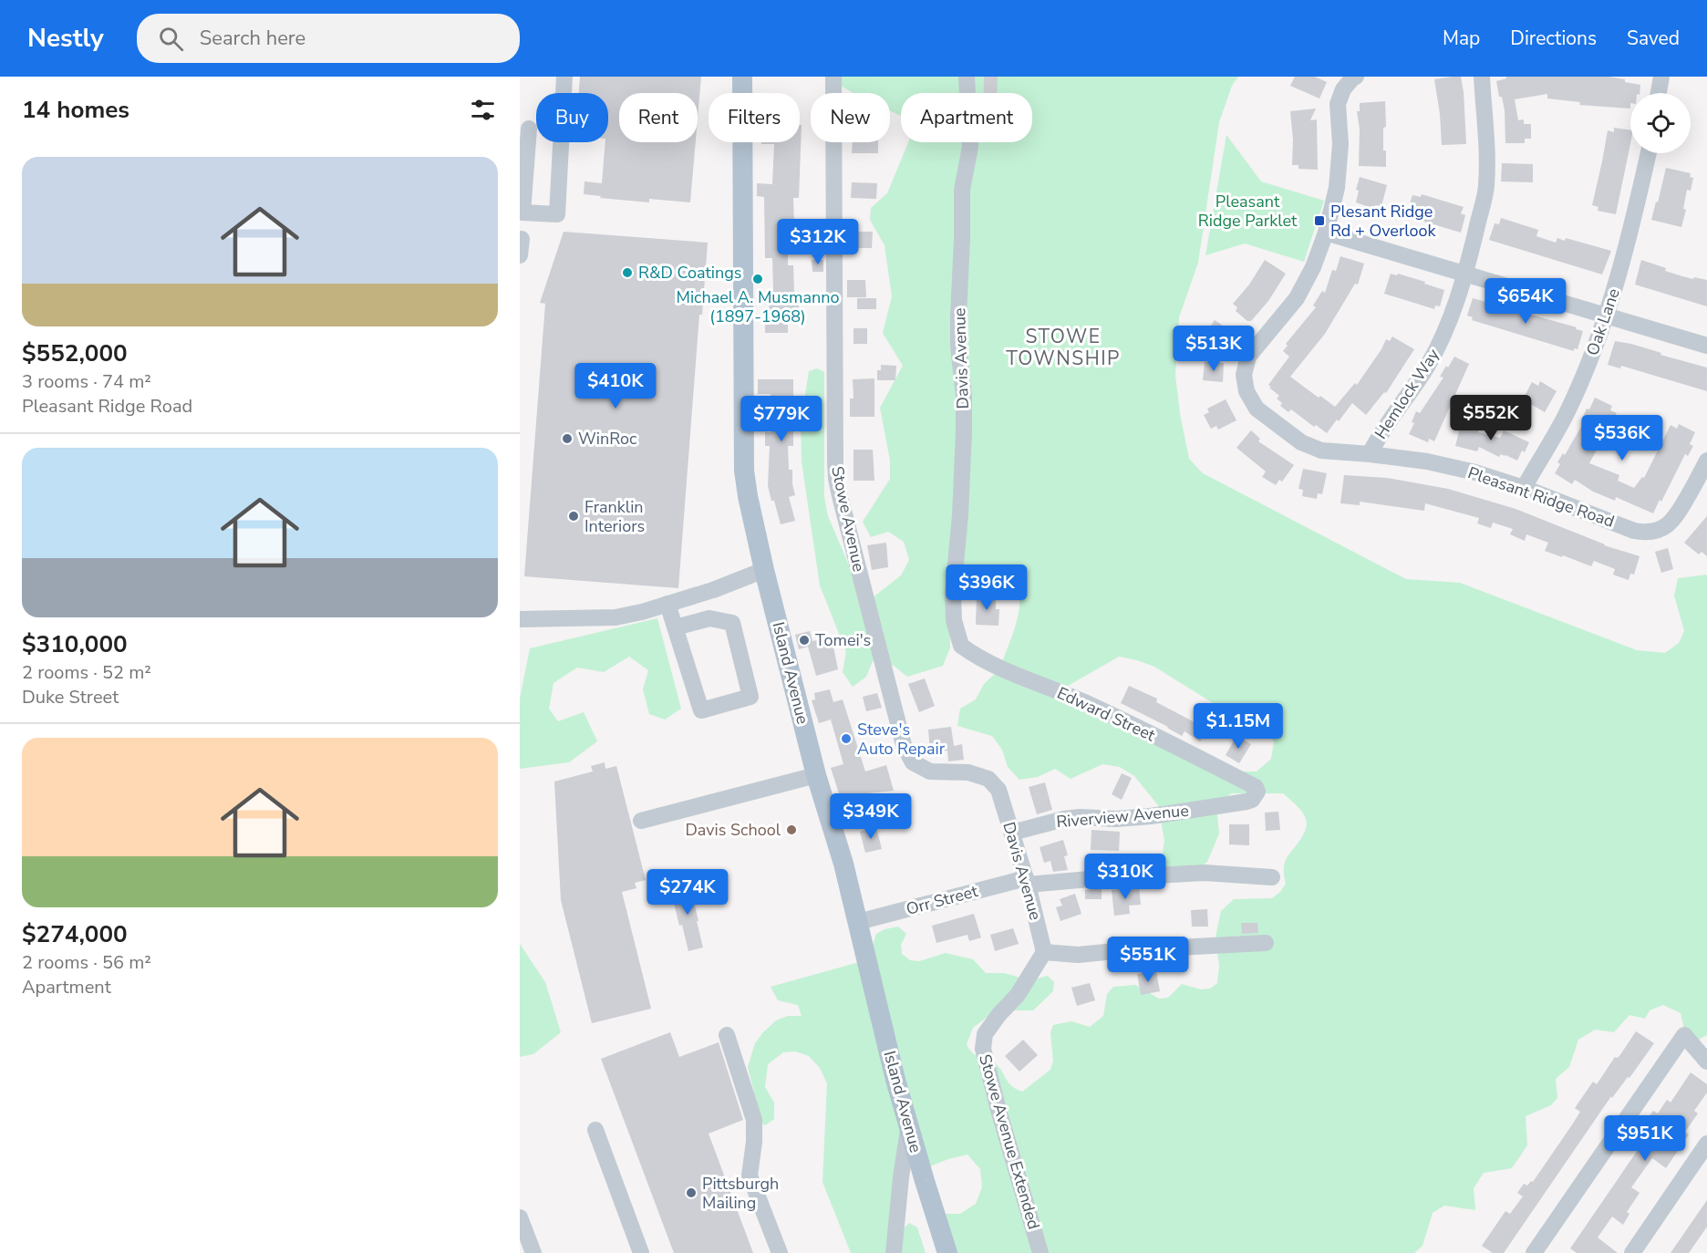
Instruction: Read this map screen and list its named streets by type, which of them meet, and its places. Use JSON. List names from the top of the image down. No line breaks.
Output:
{"streets":{"main road":["Island Avenue"],"street":["Oak Lane","Davis Avenue","Hemlock Way","Pleasant Ridge Road","Stowe Avenue","Edward Street","Riverview Avenue","Orr Street","Stowe Avenue Extended"]},"crossings":[["Oak Lane","Pleasant Ridge Road"],["Davis Avenue","Stowe Avenue"],["Davis Avenue","Edward Street"],["Davis Avenue","Riverview Avenue"],["Davis Avenue","Orr Street"],["Davis Avenue","Stowe Avenue Extended"],["Hemlock Way","Pleasant Ridge Road"],["Island Avenue","Orr Street"],["Edward Street","Riverview Avenue"]],"districts":["STOWE TOWNSHIP"],"parks":["Pleasant Ridge Parklet"],"places":{"transit":["Plesant Ridge Rd + Overlook"],"other":["R&D Coatings","Michael A. Musmanno (1897-1968)","WinRoc","Franklin Interiors","Tomei's","Steve's Auto Repair","Davis School","Pittsburgh Mailing"]},"page":{"header":"Nestly","search":"Search here","nav":["Map","Directions","Saved"],"heading":"14 homes","chip":["Buy","Rent","Filters","New","Apartment"],"list":[{"name":"$552,000","note":"3 rooms · 74 m² · Pleasant Ridge Road"},{"name":"$310,000","note":"2 rooms · 52 m² · Duke Street"},{"name":"$274,000","note":"2 rooms · 56 m² · Apartment"}],"price":["$312K","$654K","$513K","$410K","$552K","$779K","$536K","$396K","$1.15M","$349K","$310K","$274K","$551K","$951K"]}}
